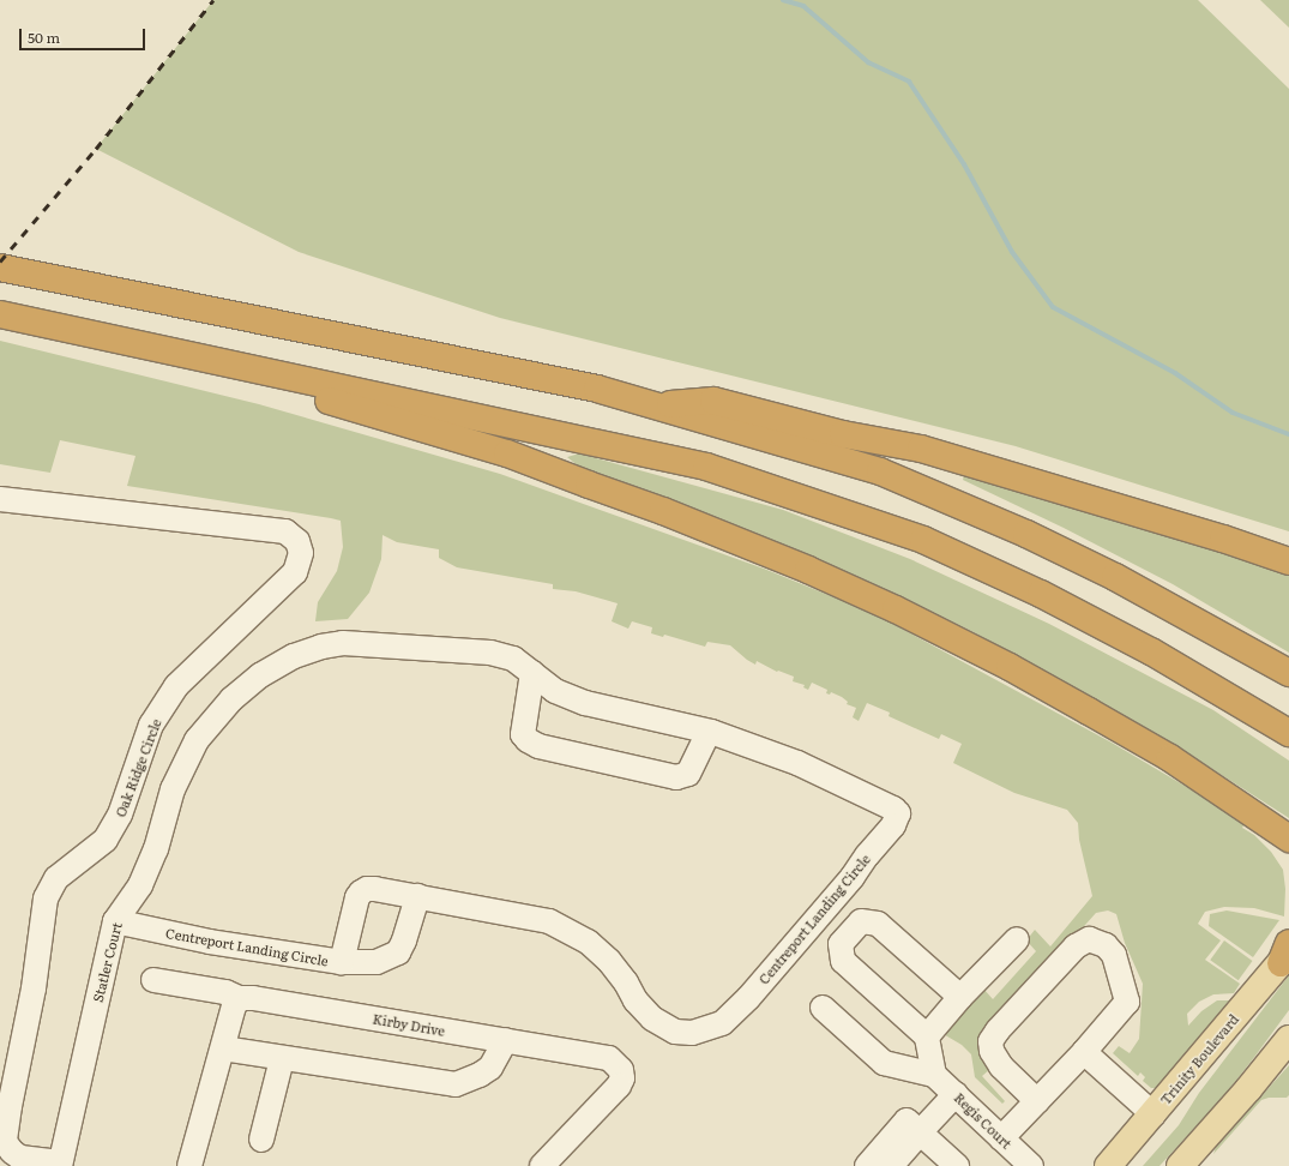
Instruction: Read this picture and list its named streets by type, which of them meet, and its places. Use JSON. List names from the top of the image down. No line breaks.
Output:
{"streets":{"main road":["Trinity Boulevard"],"street":["Oak Ridge Circle","Centreport Landing Circle","Statler Court","Kirby Drive","Regis Court"]},"crossings":[["Oak Ridge Circle","Statler Court"],["Centreport Landing Circle","Statler Court"]],"scale_bar":"50 m"}
